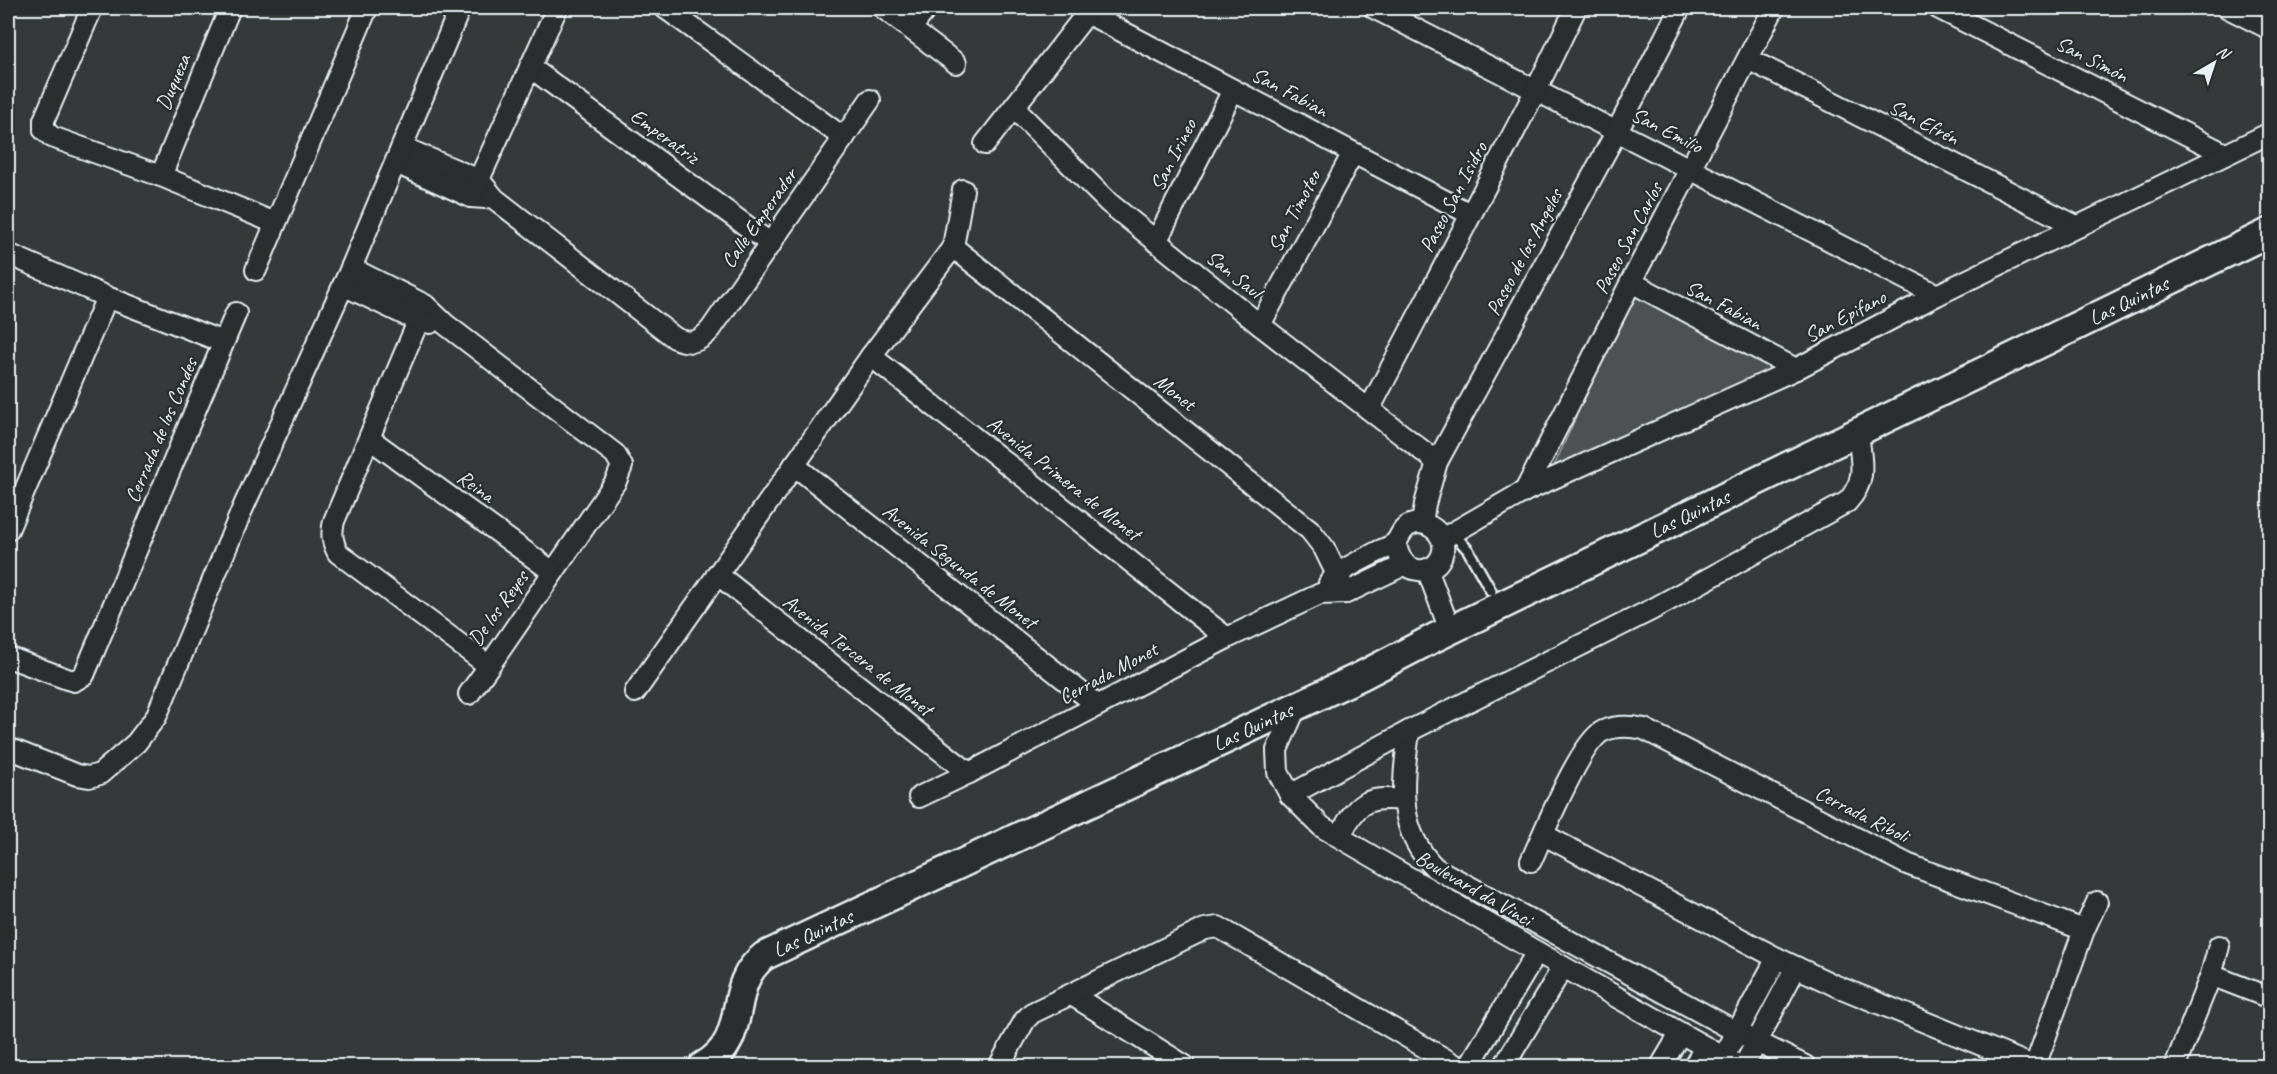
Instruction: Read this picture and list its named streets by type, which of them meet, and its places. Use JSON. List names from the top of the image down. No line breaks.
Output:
{"streets":{"street":["San Simón","Duqueza","San Fabian","San Efrén","San Emilio","Emperatriz","San Irineo","Paseo San Isidro","San Timoteo","Calle Emperador","Paseo San Carlos","Paseo de los Angeles","San Saul","Las Quintas","San Epifano","Monet","Cerrada de los Condes","Avenida Primera de Monet","Reina","Avenida Segunda de Monet","De los Reyes","Avenida Tercera de Monet","Cerrada Monet","Cerrada Riboli","Boulevard da Vinci"]},"crossings":[["San Simón","San Epifano"],["San Fabian","San Irineo"],["San Fabian","Paseo San Isidro"],["San Fabian","San Timoteo"],["San Fabian","Paseo San Carlos"],["San Fabian","San Epifano"],["San Efrén","Paseo San Carlos"],["San Efrén","San Epifano"],["San Emilio","Paseo San Isidro"],["San Emilio","Paseo San Carlos"],["San Emilio","Paseo de los Angeles"],["San Emilio","San Epifano"],["Emperatriz","Calle Emperador"],["San Irineo","San Saul"],["Paseo San Isidro","San Saul"],["San Timoteo","San Saul"],["Paseo San Carlos","San Epifano"],["Paseo de los Angeles","San Saul"],["Paseo de los Angeles","San Epifano"],["Avenida Primera de Monet","Cerrada Monet"],["Reina","De los Reyes"],["Avenida Segunda de Monet","Cerrada Monet"],["Avenida Tercera de Monet","Cerrada Monet"]],"north":"top right"}
